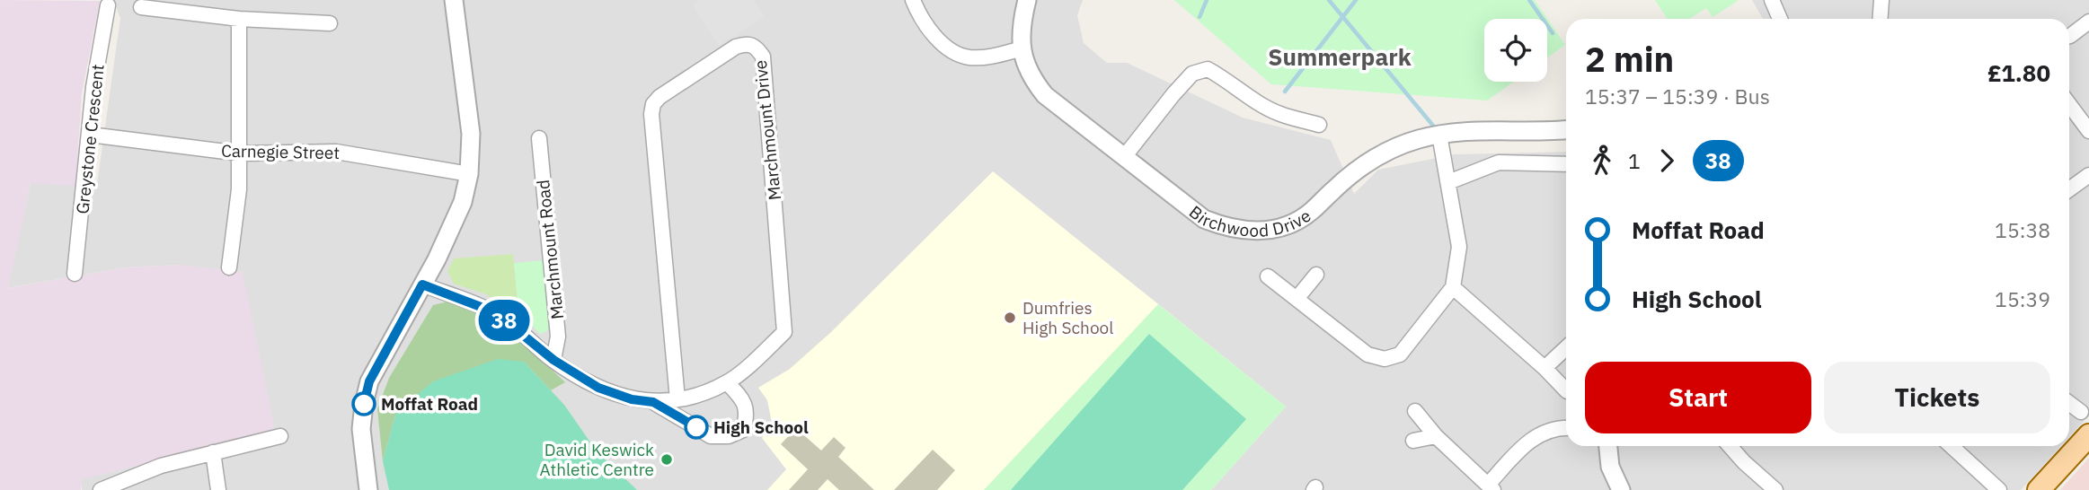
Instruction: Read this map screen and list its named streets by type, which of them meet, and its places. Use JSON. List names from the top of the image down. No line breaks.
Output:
{"streets":{"street":["Marchmount Drive","Greystone Crescent","Carnegie Street","Birchwood Drive","Marchmount Road"]},"crossings":[["Greystone Crescent","Carnegie Street"]],"districts":["Summerpark"],"places":["Dumfries High School","Moffat Road","High School","David Keswick Athletic Centre"],"lines":["bus line 38"],"page":{"on_map":"38","heading":["2 min","15:37 – 15:39 · Bus","£1.80"],"legs":["1","38"],"list":[{"name":"Moffat Road","value":"15:38"},{"name":"High School","value":"15:39"}],"buttons":["Start","Tickets"]}}
